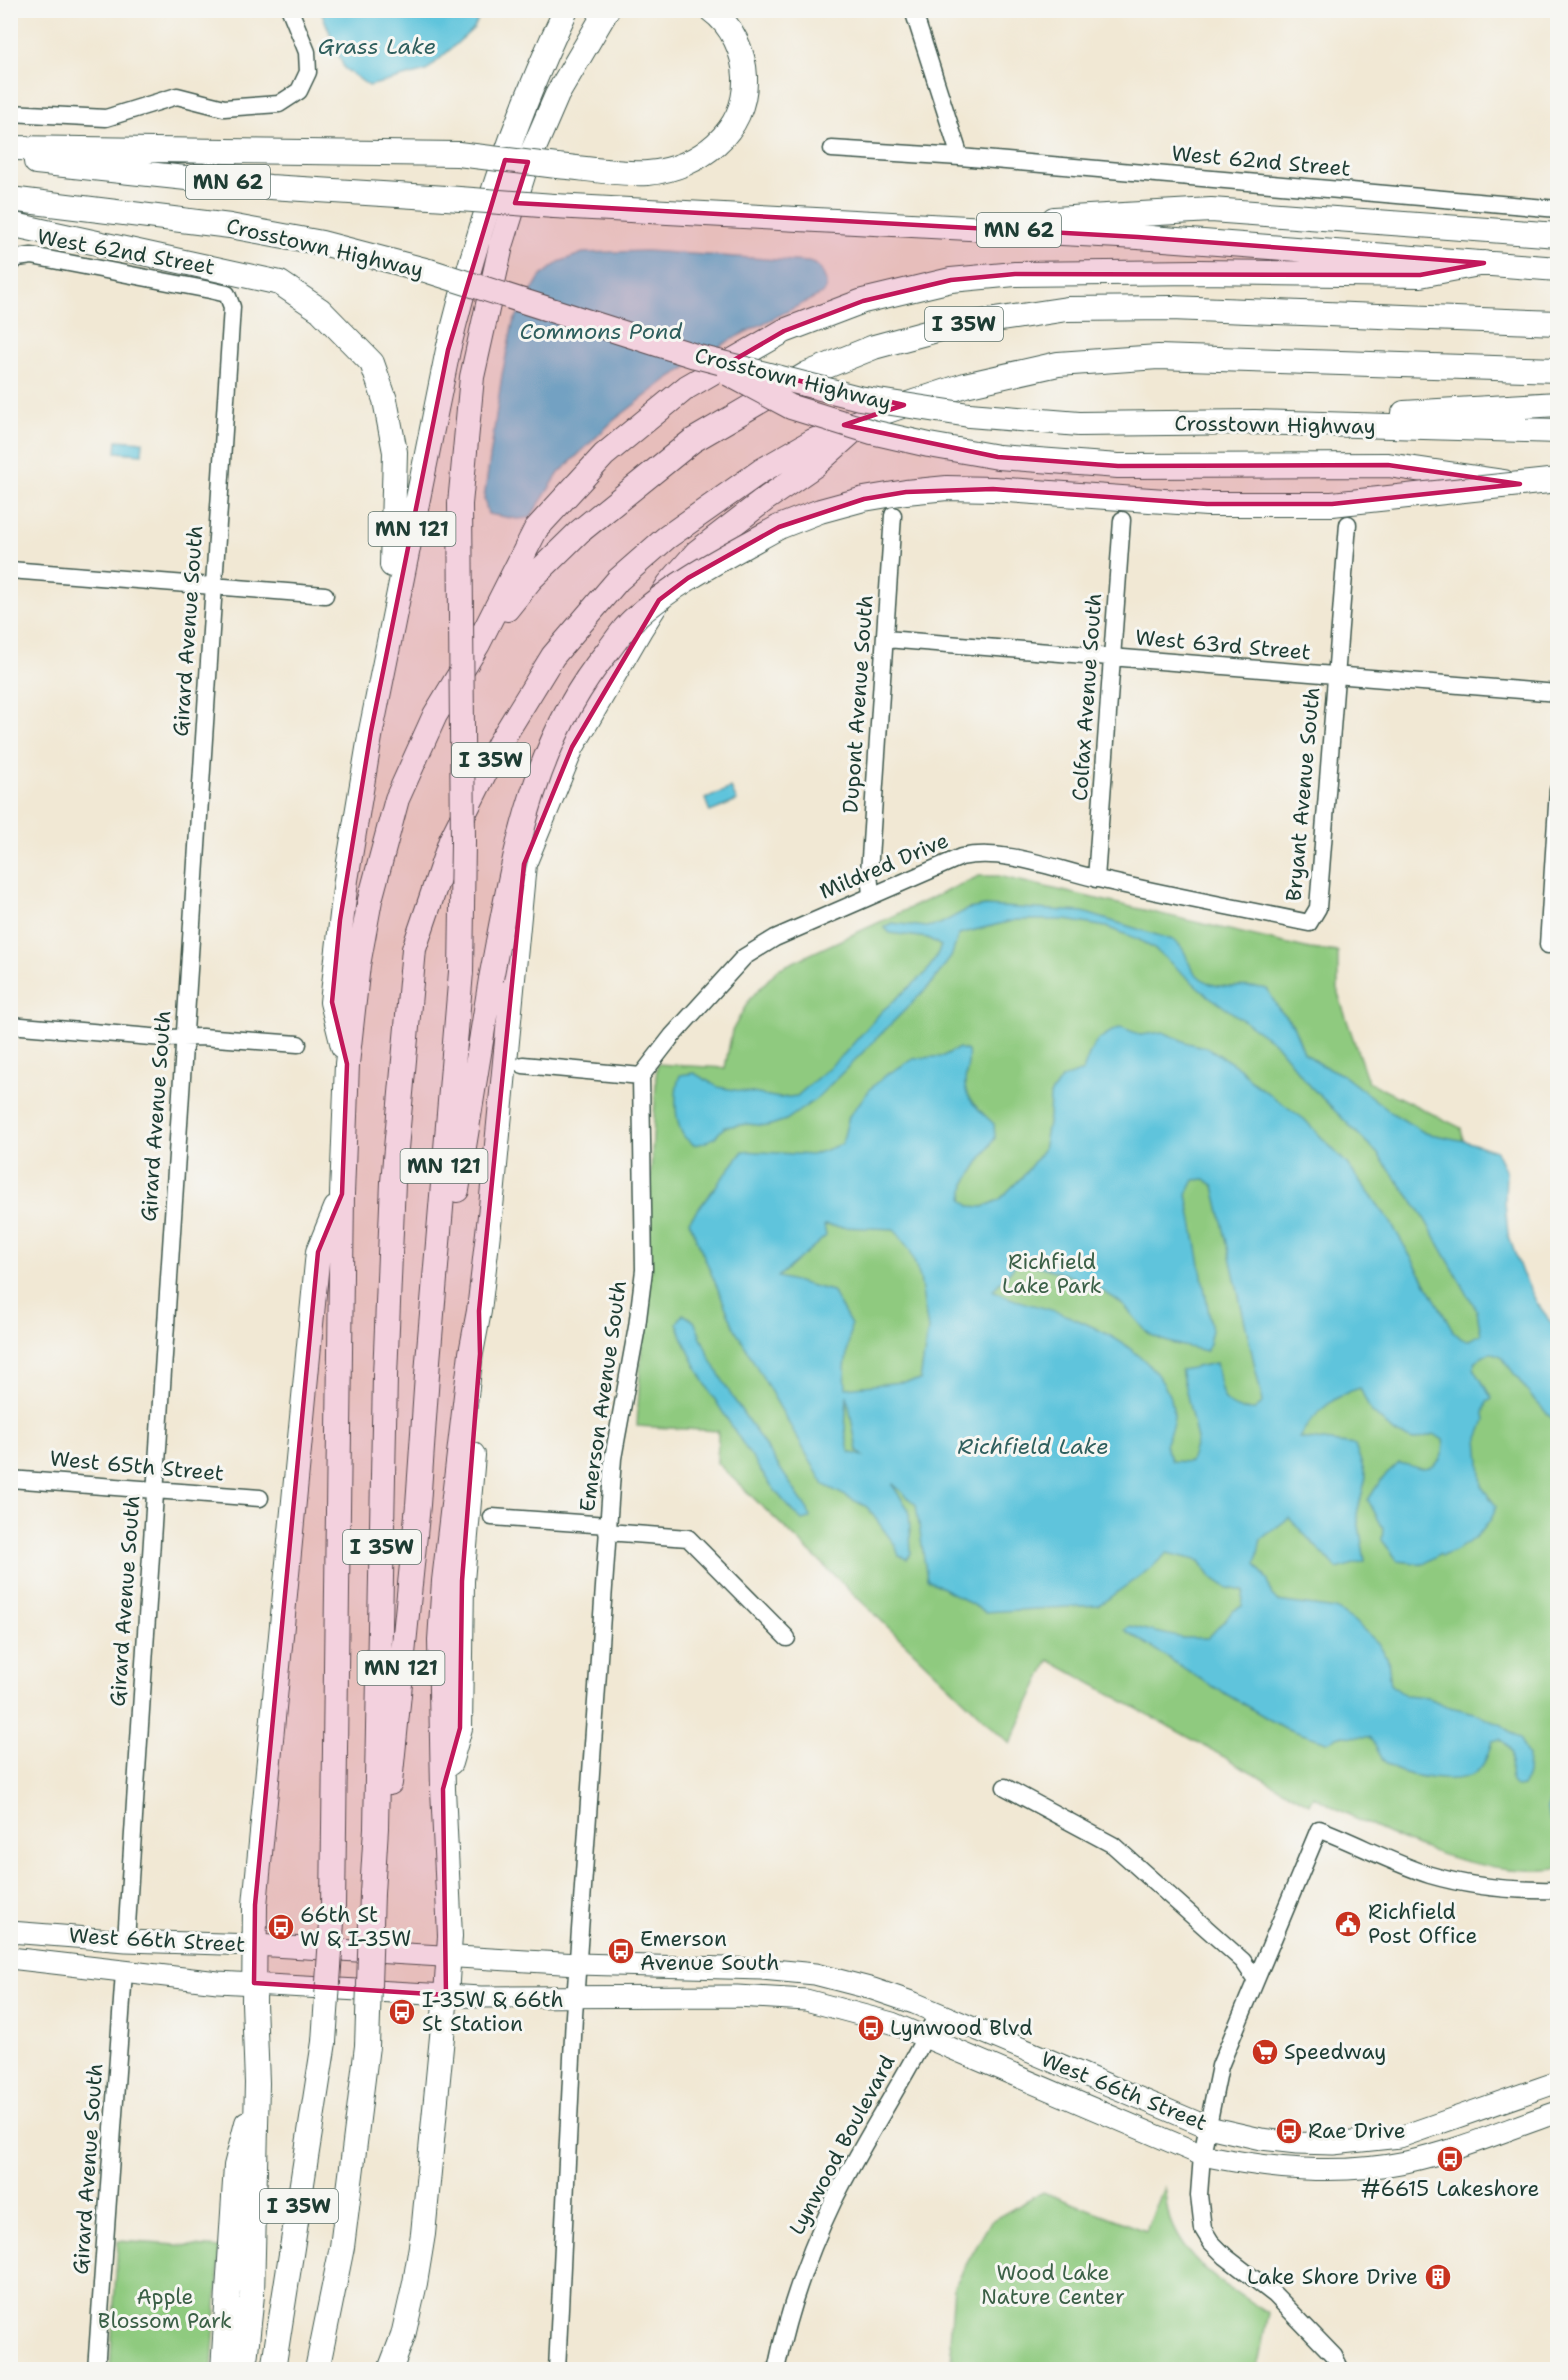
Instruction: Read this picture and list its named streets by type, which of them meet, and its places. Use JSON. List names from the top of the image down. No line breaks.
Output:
{"streets":{"highway":["MN 62","Crosstown Highway","I 35W","MN 121"],"main road":["West 66th Street"],"street":["West 62nd Street","Girard Avenue South","West 63rd Street","Colfax Avenue South","Dupont Avenue South","Bryant Avenue South","Mildred Drive","Emerson Avenue South","West 65th Street","Lynwood Boulevard"]},"crossings":[["West 62nd Street","Girard Avenue South"],["I 35W","MN 121"],["Girard Avenue South","West 65th Street"],["Girard Avenue South","West 66th Street"],["West 63rd Street","Colfax Avenue South"],["West 63rd Street","Dupont Avenue South"],["West 63rd Street","Bryant Avenue South"],["Colfax Avenue South","Mildred Drive"],["Dupont Avenue South","Mildred Drive"],["Bryant Avenue South","Mildred Drive"],["Mildred Drive","Emerson Avenue South"],["Emerson Avenue South","West 66th Street"],["West 66th Street","Lynwood Boulevard"]],"water":["Grass Lake","Commons Pond","Richfield Lake"],"parks":["Richfield Lake Park","Wood Lake Nature Center","Apple Blossom Park"],"places":{"public building":["Richfield Post Office"],"bus stop":["66th St W & I-35W","Emerson Avenue South","I-35W & 66th St Station","Lynwood Blvd","Rae Drive","#6615 Lakeshore"],"supermarket":["Speedway"],"building":["Lake Shore Drive"]}}
